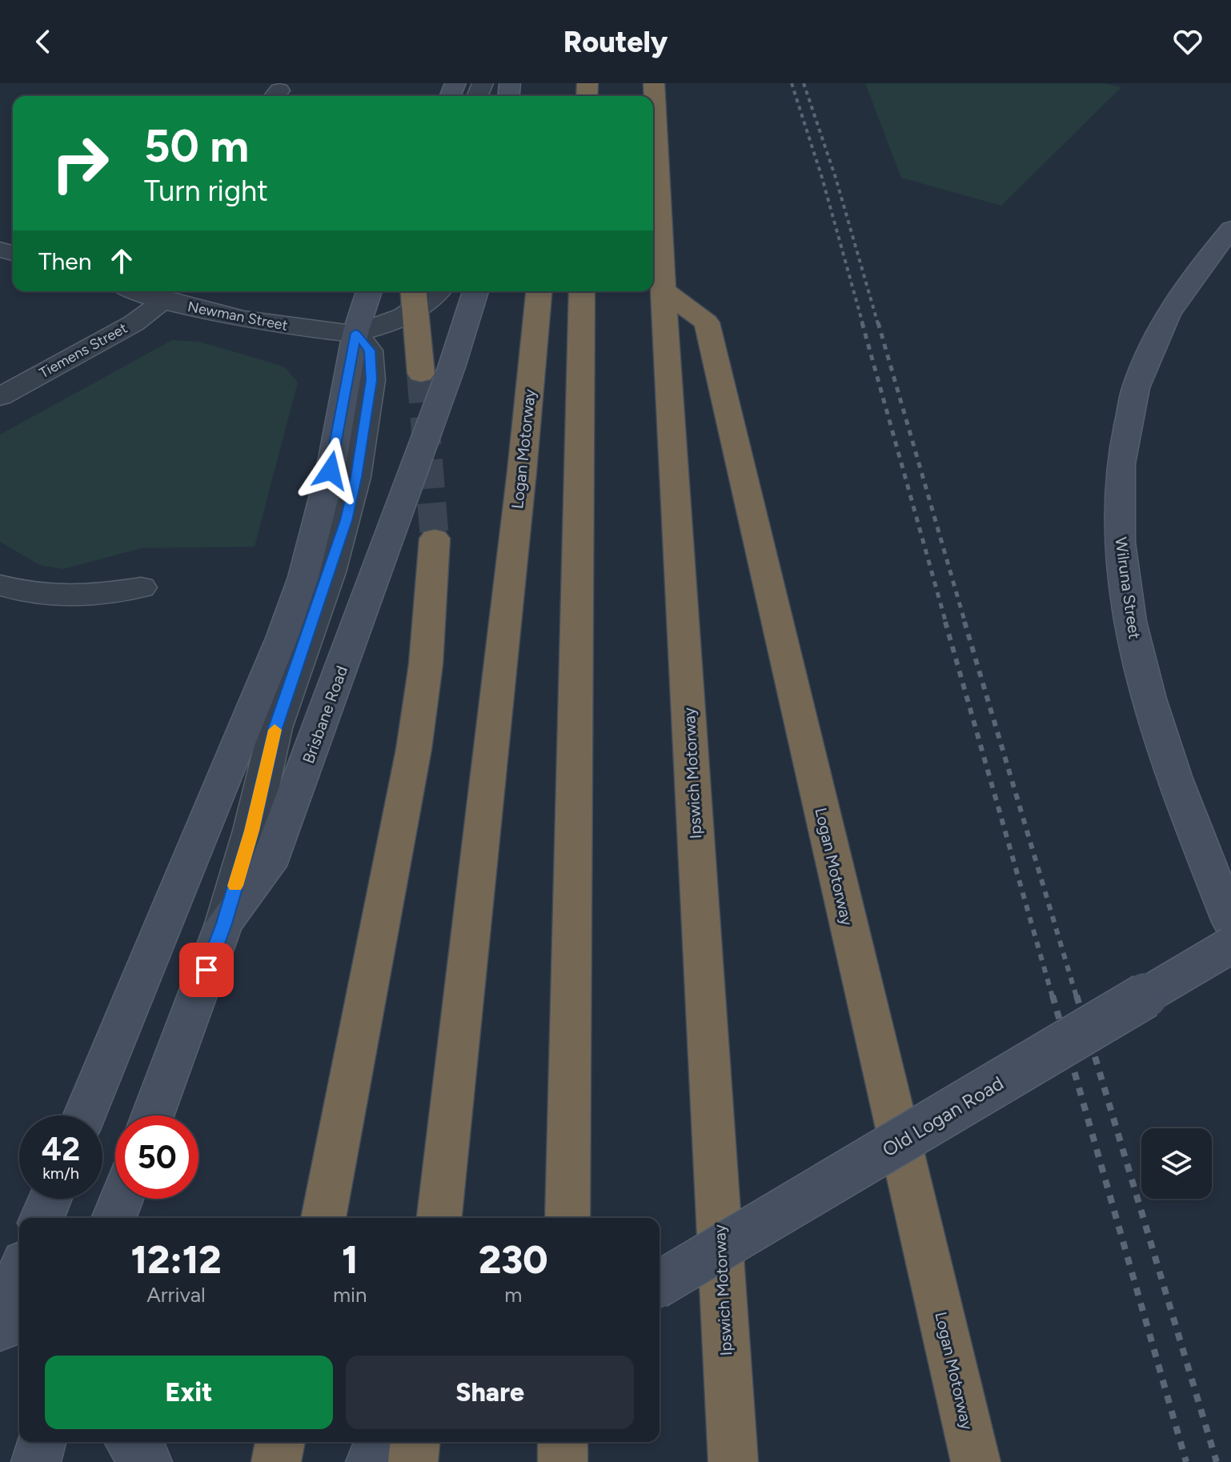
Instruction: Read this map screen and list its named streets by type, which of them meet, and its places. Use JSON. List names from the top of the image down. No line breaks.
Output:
{"streets":{"highway":["Logan Motorway","Ipswich Motorway"],"main road":["Wilruna Street","Brisbane Road","Old Logan Road"],"street":["Newman Street","Tiemens Street"]},"crossings":[["Newman Street","Tiemens Street"],["Logan Motorway","Ipswich Motorway"]],"page":{"header":"Routely","turn":["50 m","Turn right"],"then":"Then","speed":"42 km/h","limit":"50","eta":["12:12","Arrival","1","min","230","m"],"buttons":["Exit","Share"]}}
